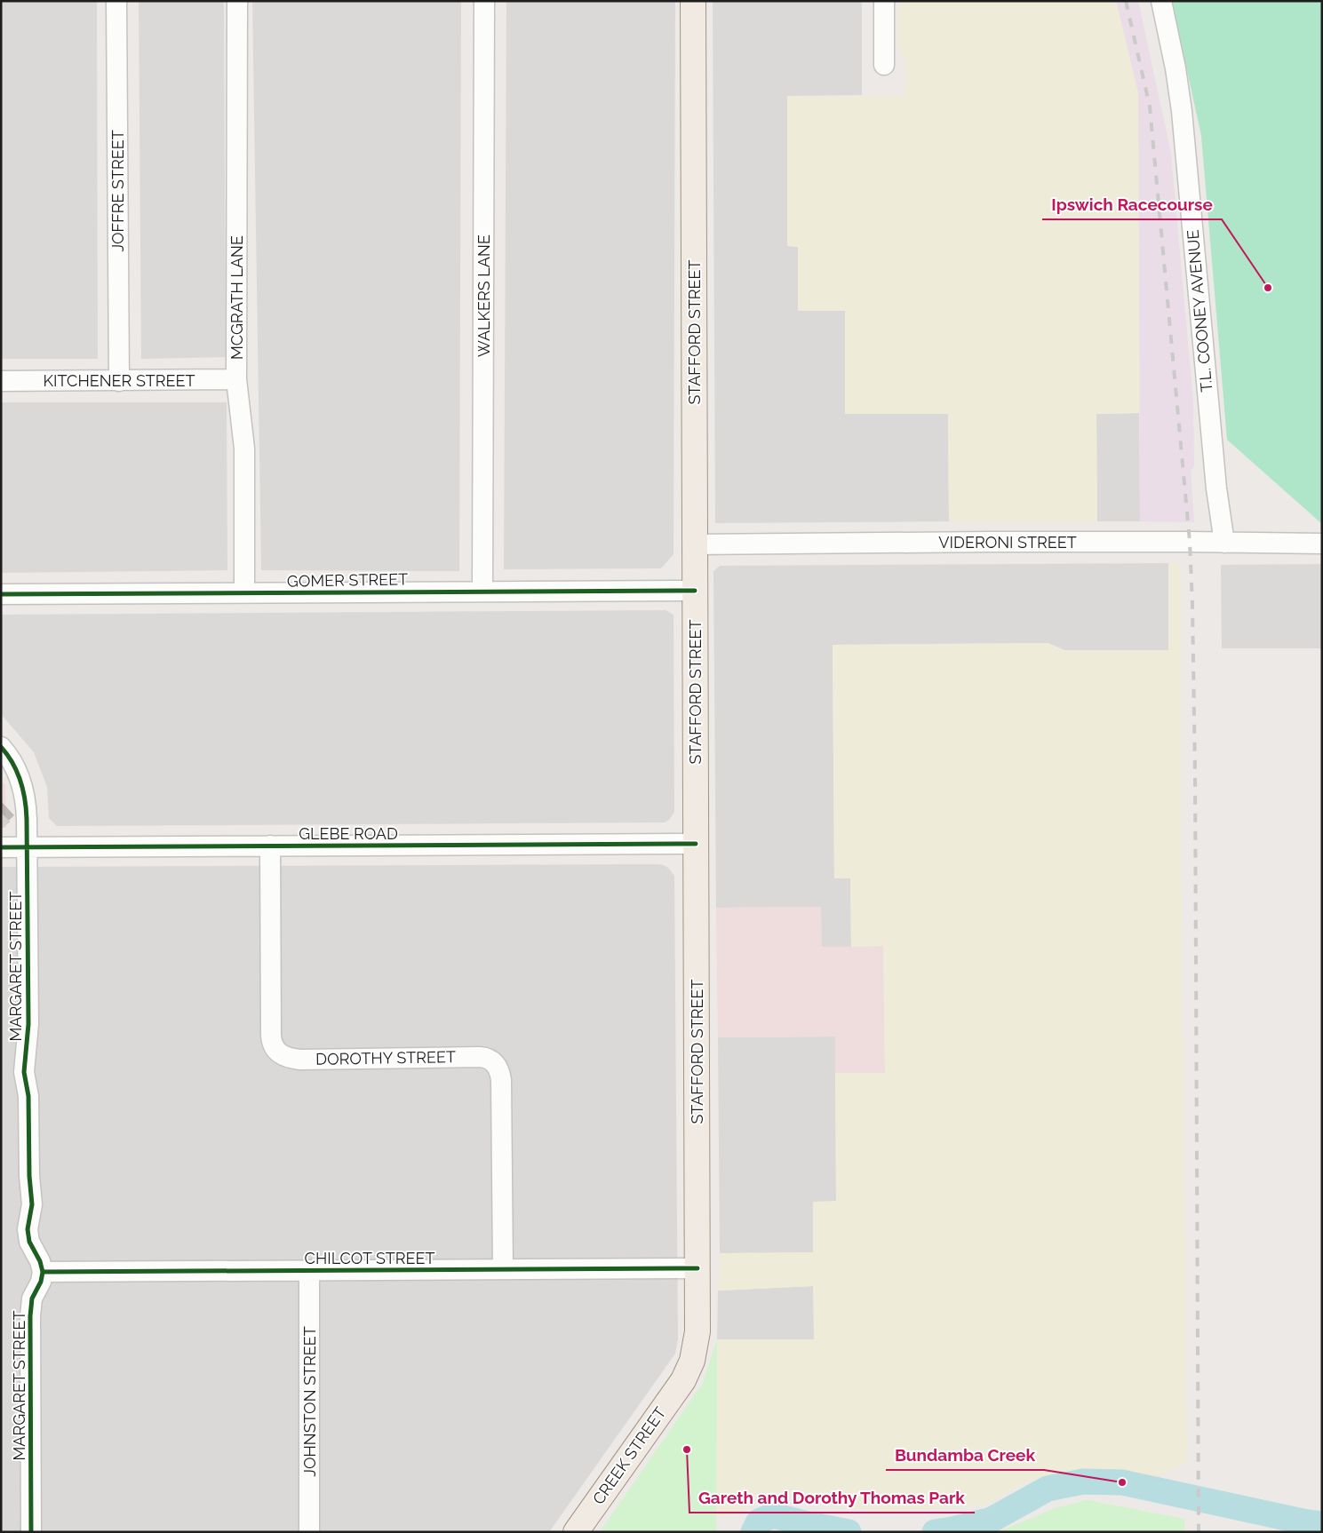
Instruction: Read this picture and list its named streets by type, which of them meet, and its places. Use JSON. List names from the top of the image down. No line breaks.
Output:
{"streets":{"main road":["STAFFORD STREET","CREEK STREET"],"street":["JOFFRE STREET","WALKERS LANE","MCGRATH LANE","T.L. COONEY AVENUE","KITCHENER STREET","VIDERONI STREET","GOMER STREET","GLEBE ROAD","MARGARET STREET","DOROTHY STREET","CHILCOT STREET","JOHNSTON STREET"]},"crossings":[["JOFFRE STREET","KITCHENER STREET"],["WALKERS LANE","GOMER STREET"],["MCGRATH LANE","KITCHENER STREET"],["MCGRATH LANE","GOMER STREET"],["T.L. COONEY AVENUE","VIDERONI STREET"],["STAFFORD STREET","VIDERONI STREET"],["STAFFORD STREET","GOMER STREET"],["STAFFORD STREET","GLEBE ROAD"],["STAFFORD STREET","CHILCOT STREET"],["STAFFORD STREET","CREEK STREET"],["GLEBE ROAD","MARGARET STREET"],["GLEBE ROAD","DOROTHY STREET"],["MARGARET STREET","CHILCOT STREET"],["DOROTHY STREET","CHILCOT STREET"],["CHILCOT STREET","JOHNSTON STREET"]],"places":["Ipswich Racecourse","Gareth and Dorothy Thomas Park","Bundamba Creek"]}
